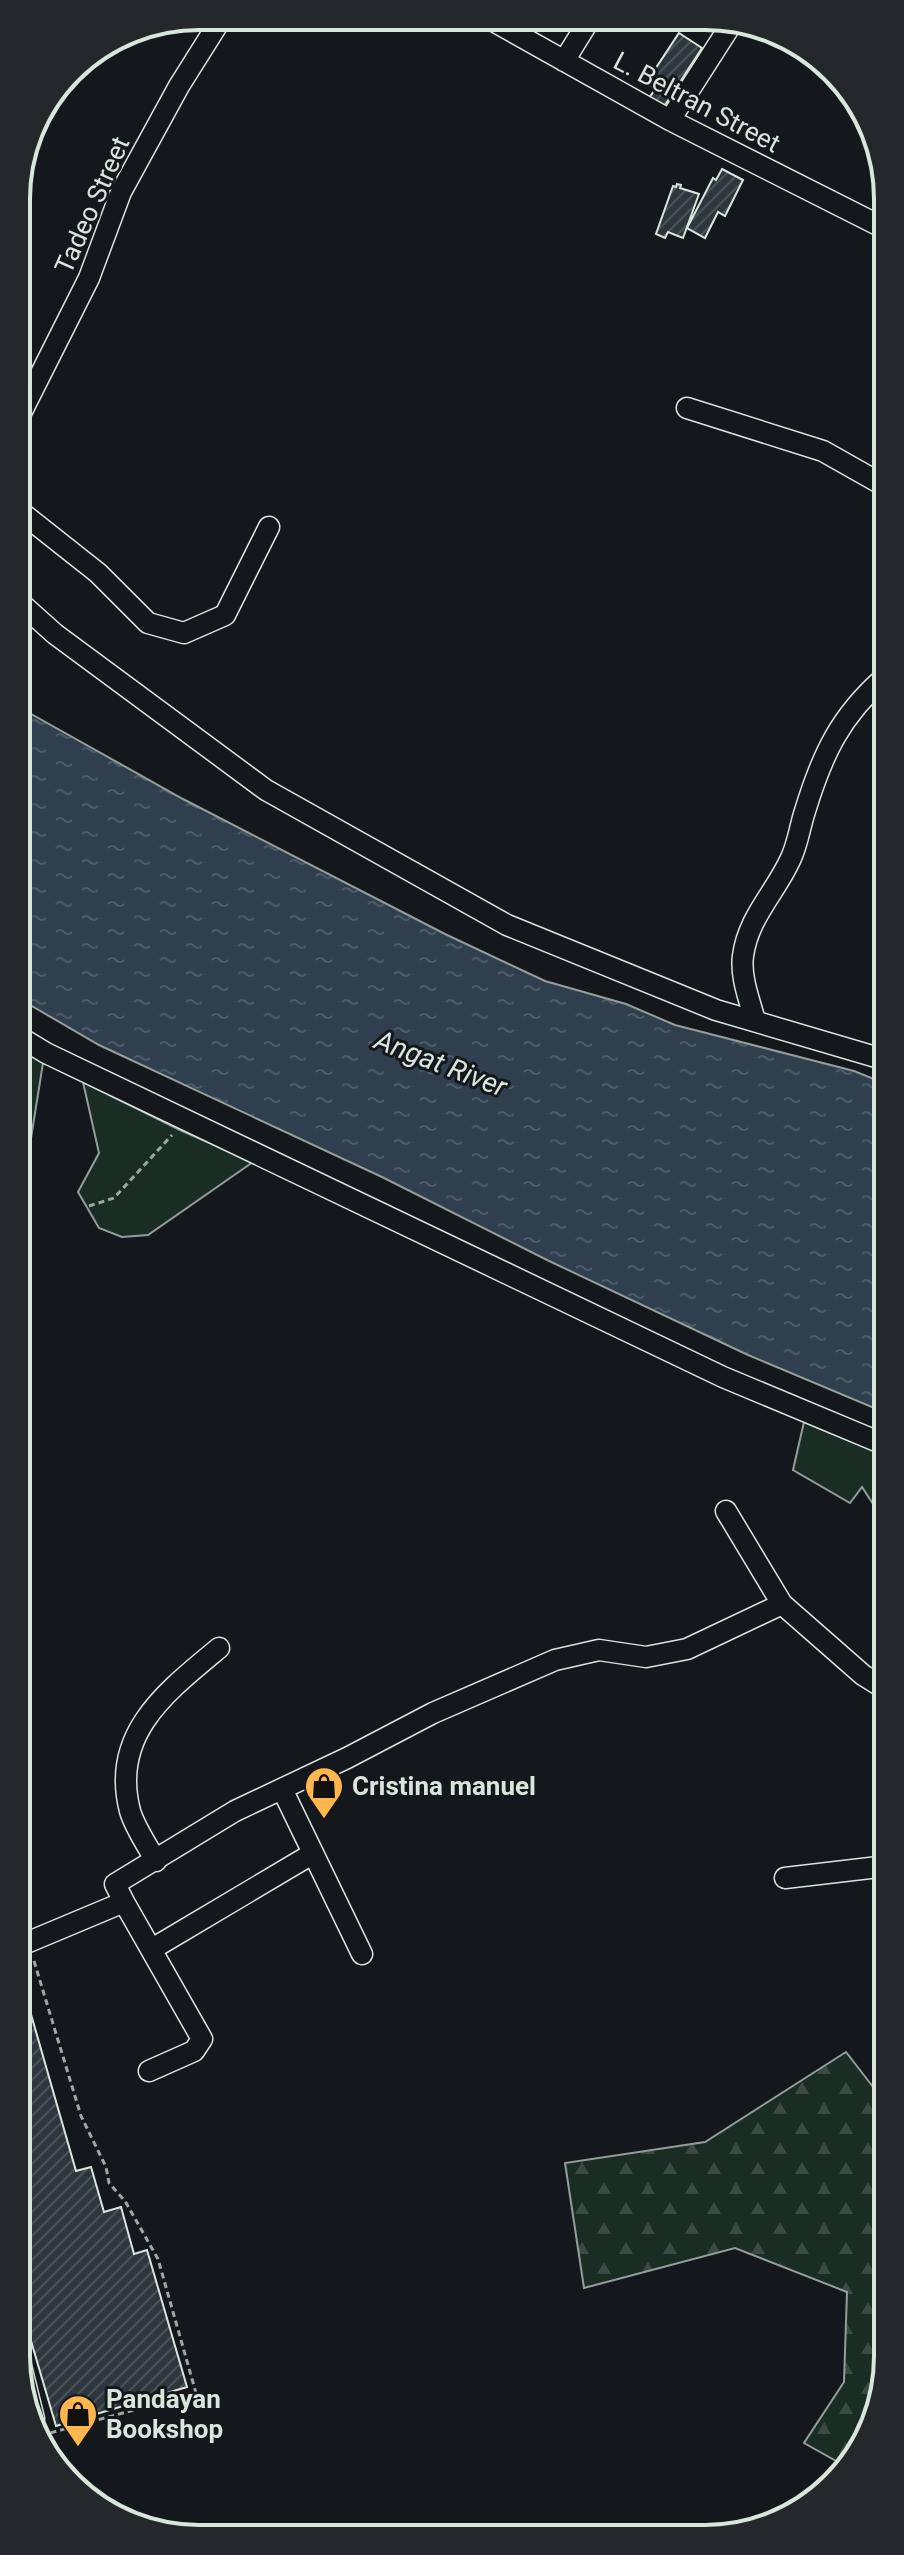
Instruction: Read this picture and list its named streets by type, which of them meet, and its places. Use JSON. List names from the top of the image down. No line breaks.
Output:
{"streets":{"street":["L. Beltran Street","Tadeo Street"]},"water":["Angat River"],"places":{"shop":["Cristina manuel","Pandayan Bookshop"]}}
